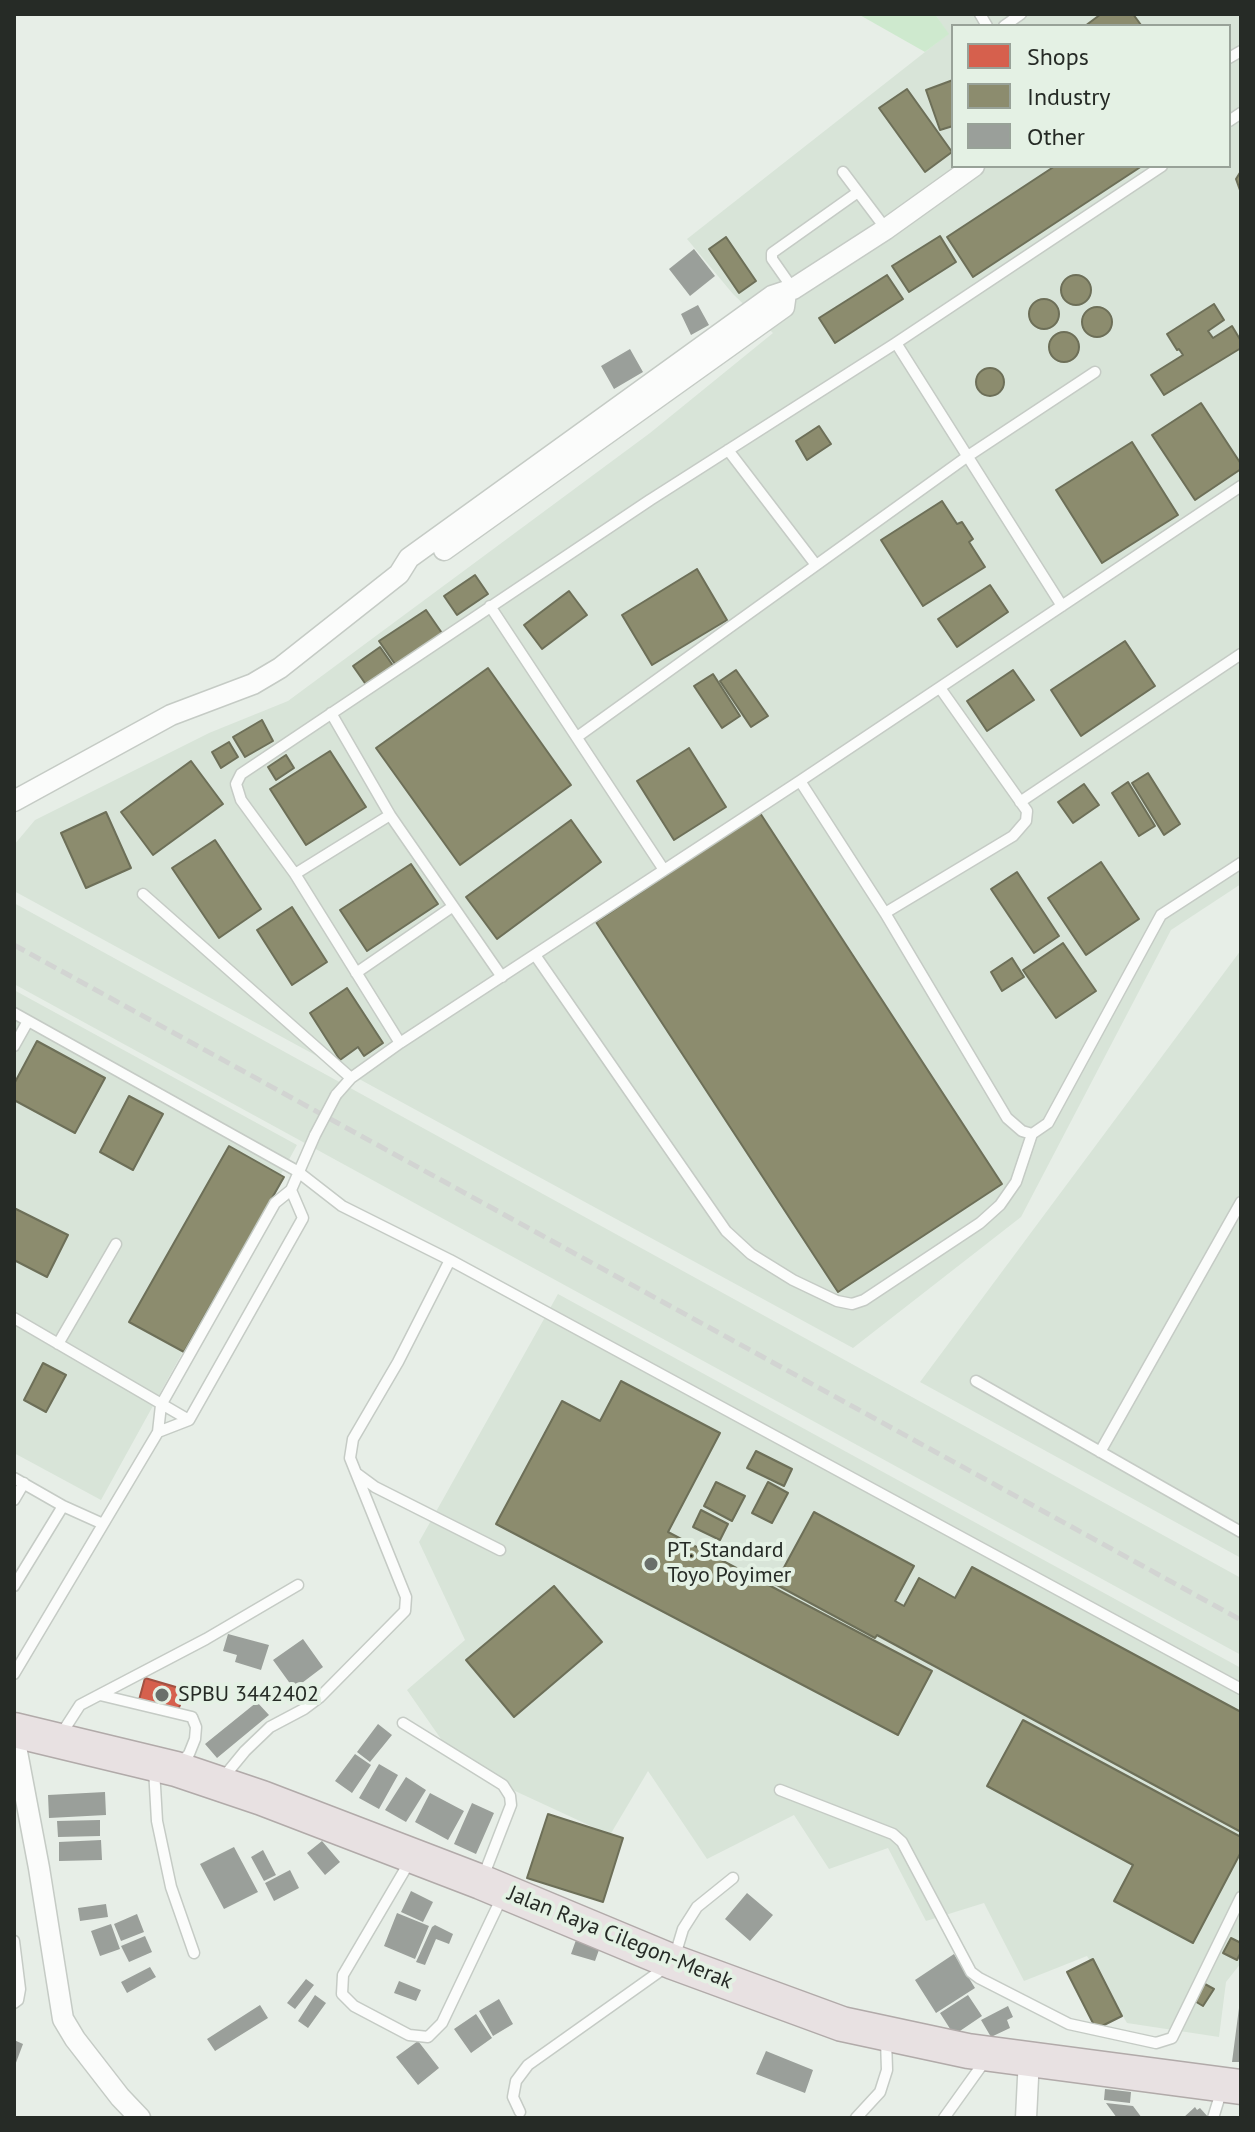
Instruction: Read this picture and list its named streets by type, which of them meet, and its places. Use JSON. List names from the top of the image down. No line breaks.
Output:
{"streets":{"highway":["Jalan Raya Cilegon-Merak"]},"places":["PT. Standard Toyo Poyimer","SPBU 3442402"],"legend":["Shops","Industry","Other"]}
